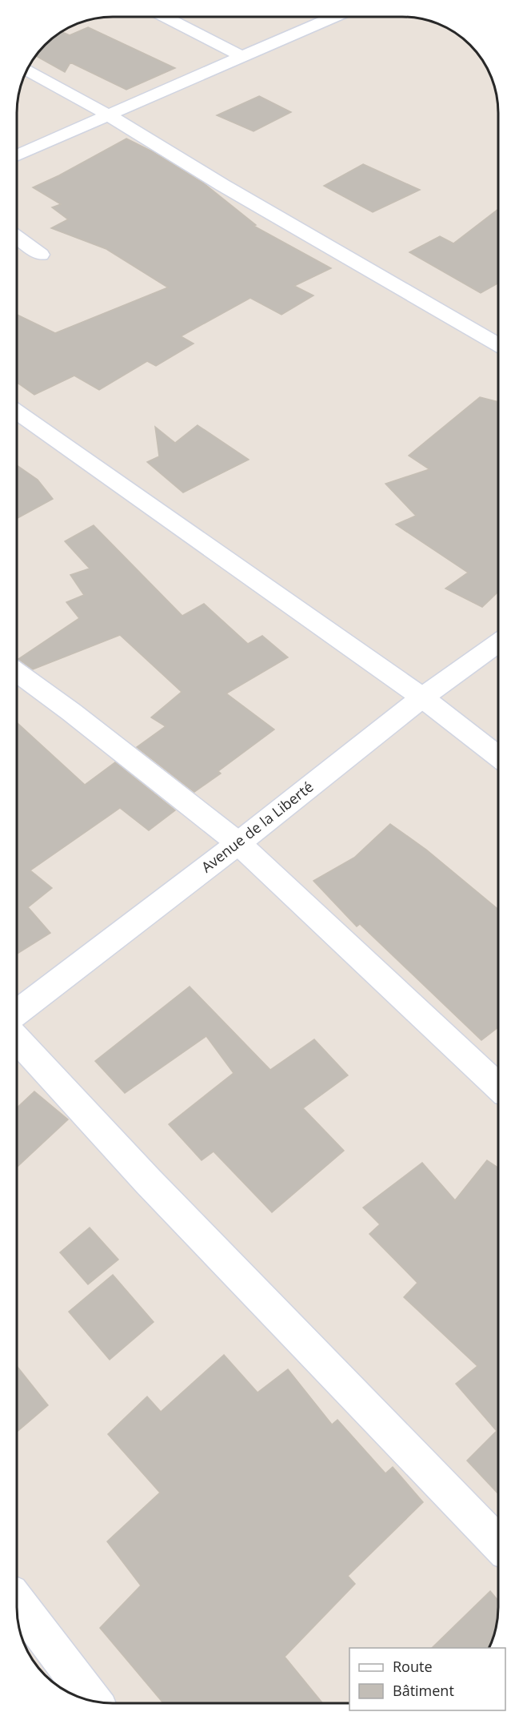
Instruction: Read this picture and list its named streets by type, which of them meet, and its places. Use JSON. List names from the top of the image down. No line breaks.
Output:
{"streets":{"street":["Avenue de la Liberté"]},"legend":["Route","Bâtiment"]}
